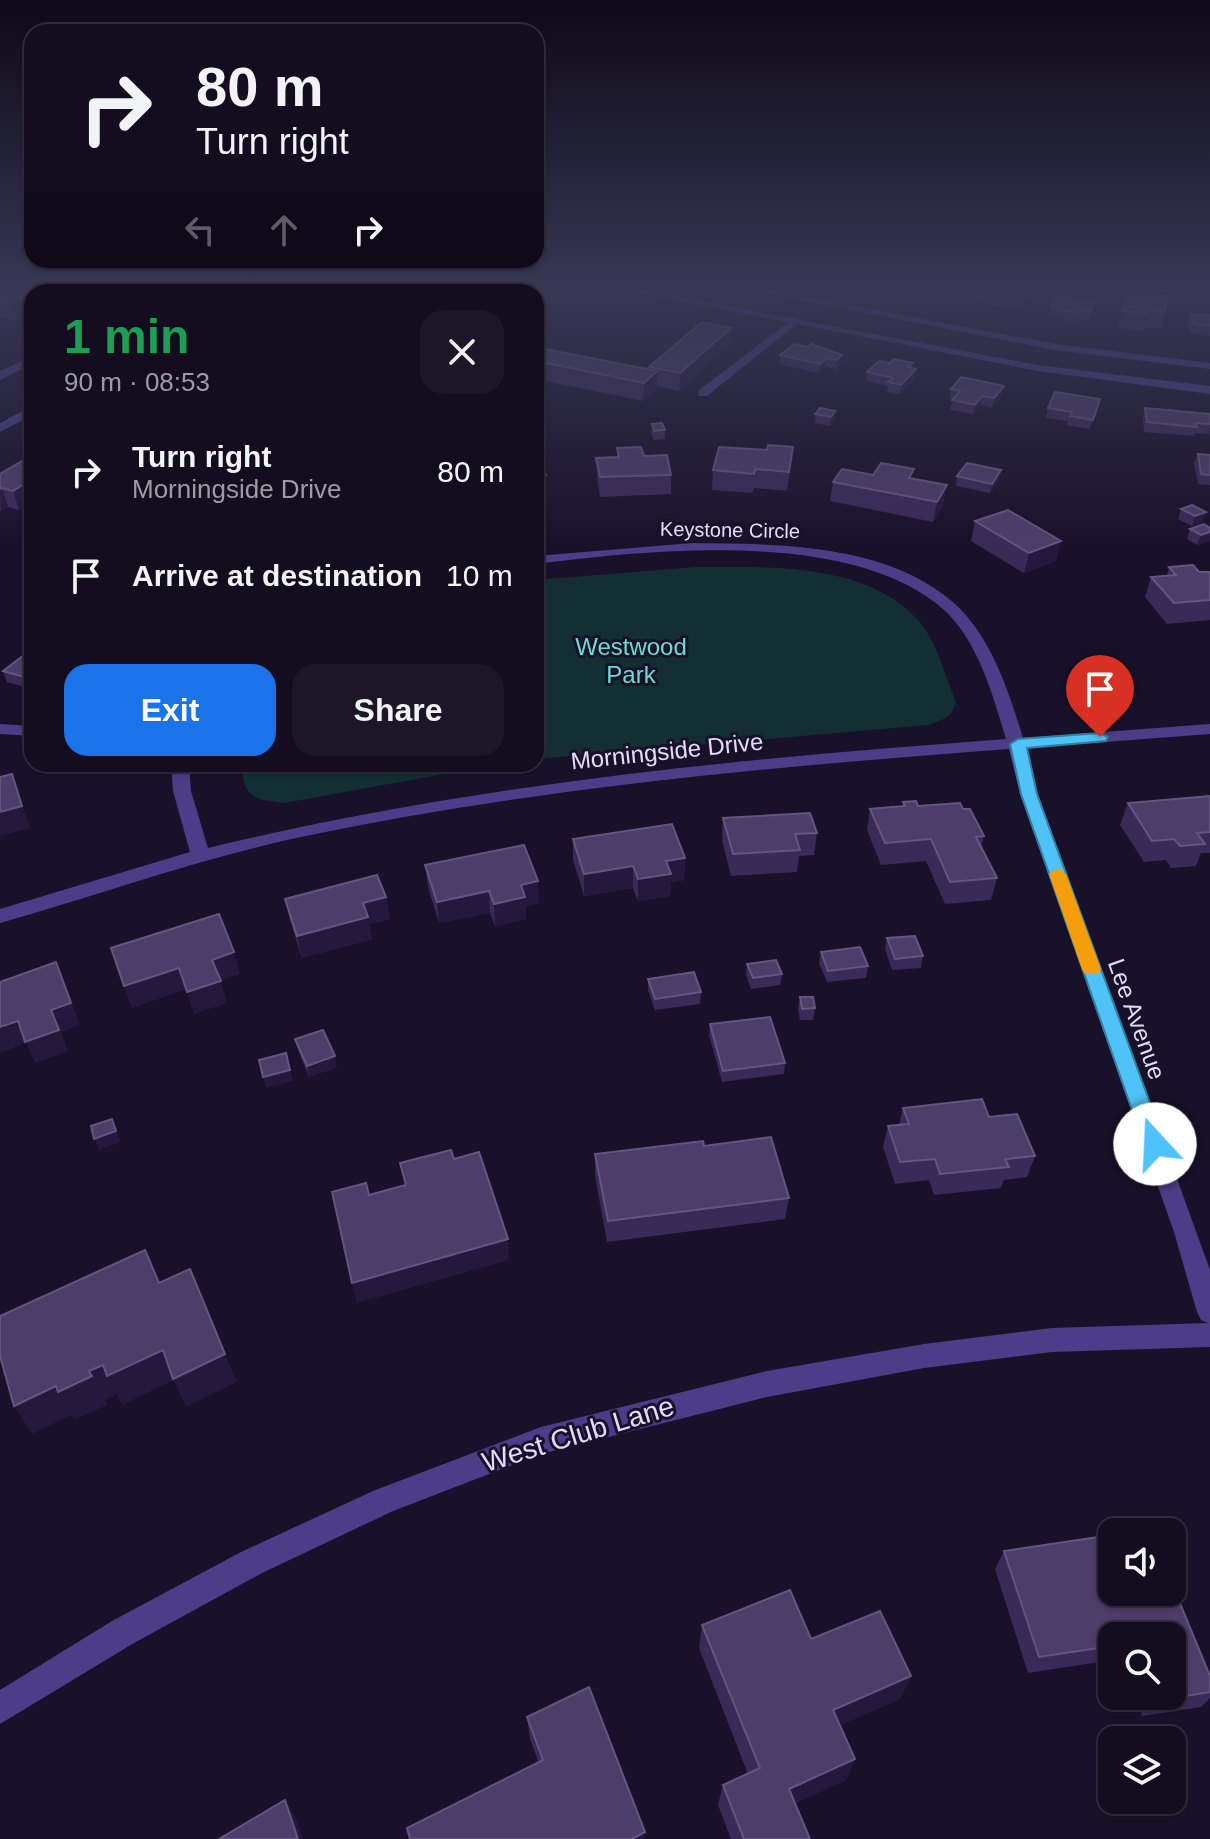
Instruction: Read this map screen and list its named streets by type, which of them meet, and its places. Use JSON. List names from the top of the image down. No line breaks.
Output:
{"streets":{"street":["Keystone Circle","Morningside Drive","Lee Avenue","West Club Lane"]},"crossings":[["Keystone Circle","Morningside Drive"],["Keystone Circle","Lee Avenue"],["Morningside Drive","Lee Avenue"]],"parks":["Westwood Park"],"page":{"turn":["80 m","Turn right"],"heading":["1 min","90 m · 08:53"],"list":[{"name":"Turn right","note":"Morningside Drive","value":"80 m"},{"name":"Arrive at destination","value":"10 m"}],"buttons":["Exit","Share"]}}
